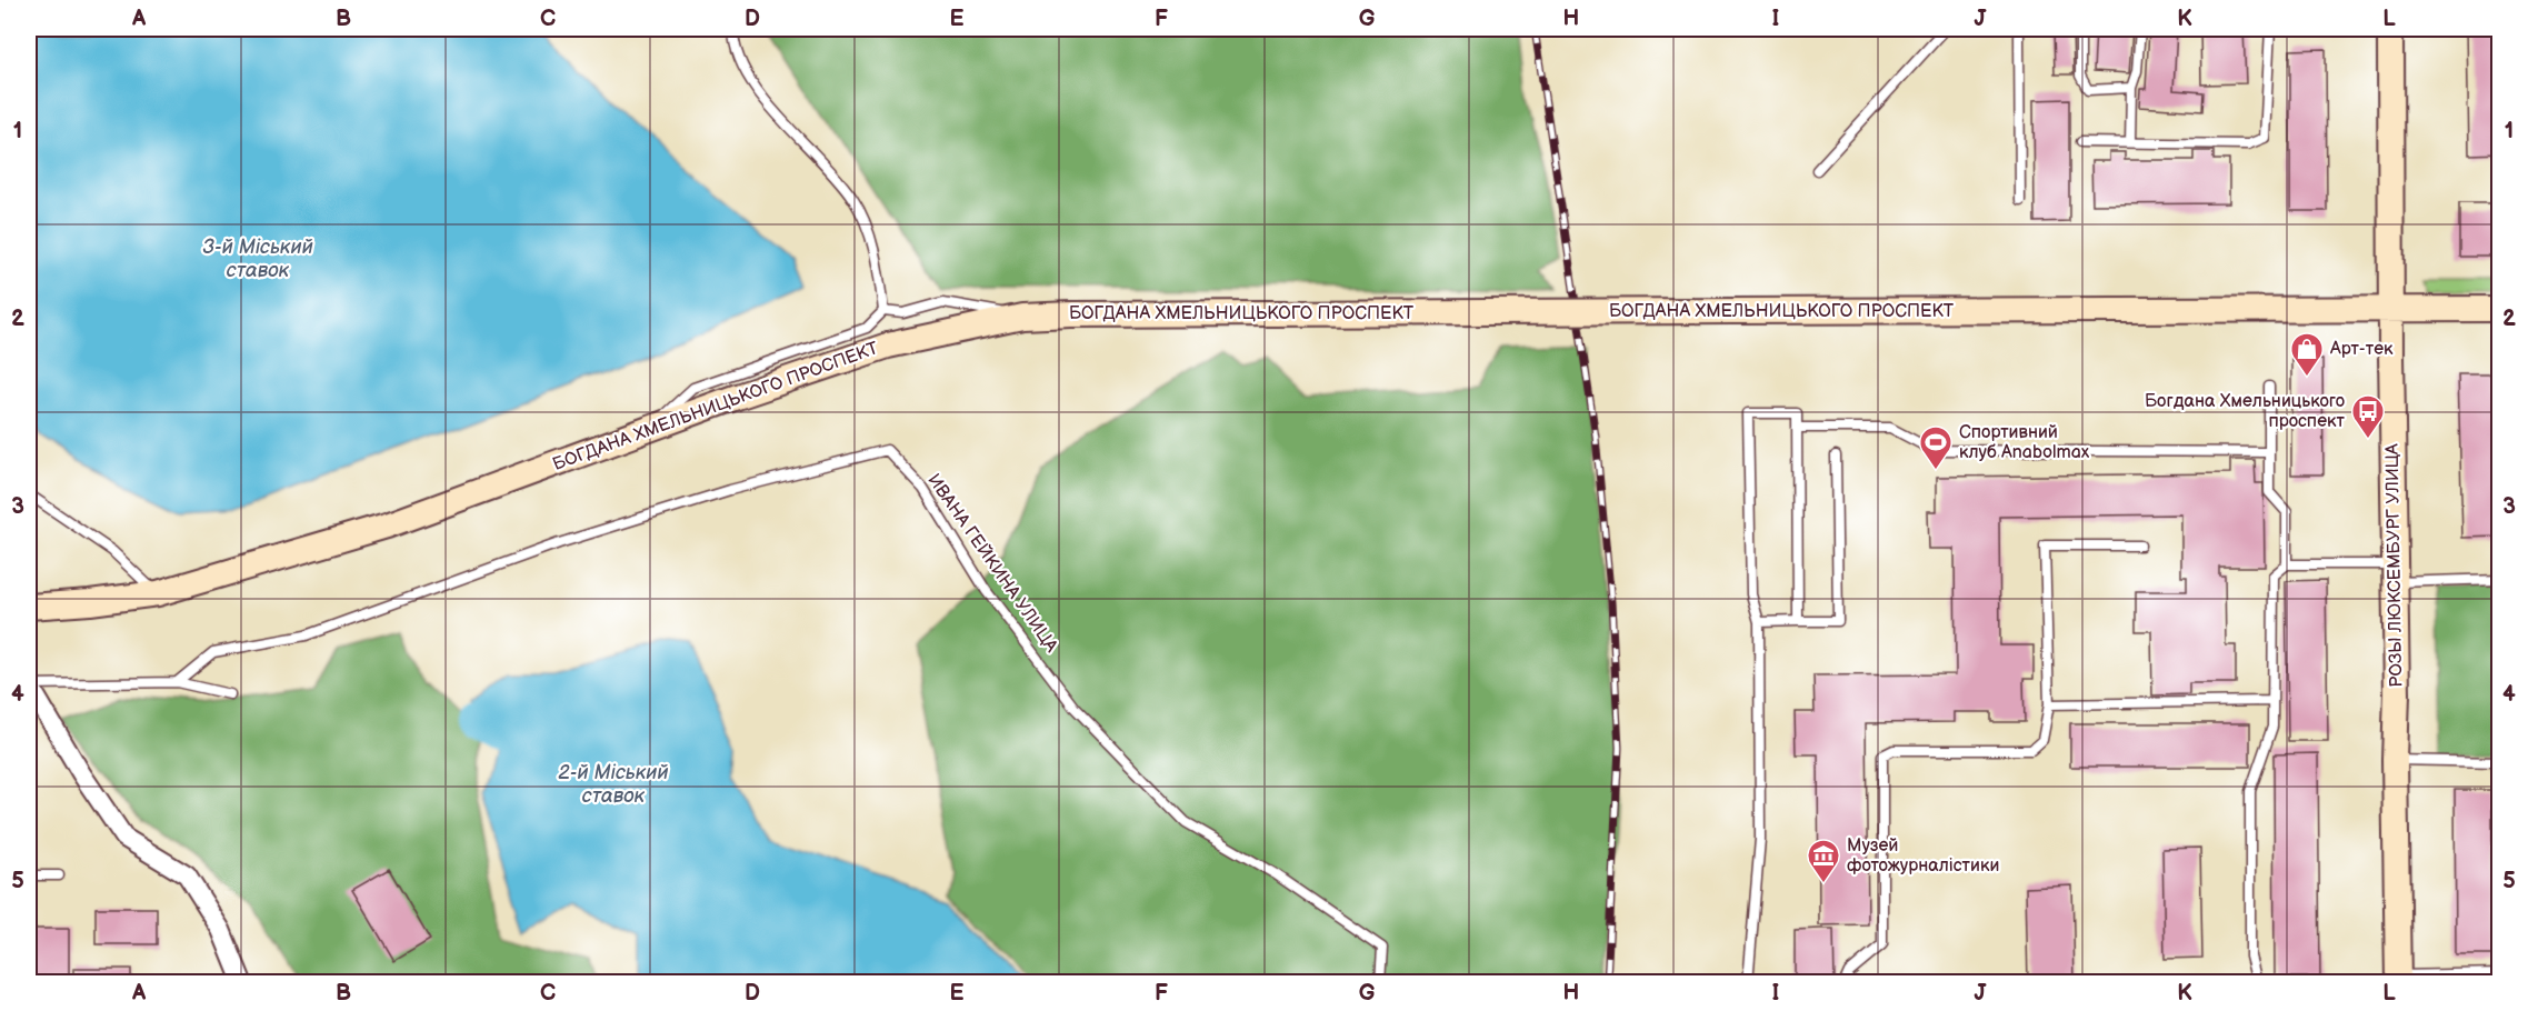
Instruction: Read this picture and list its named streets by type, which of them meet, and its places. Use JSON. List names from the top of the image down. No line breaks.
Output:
{"streets":{"main road":["БОГДАНА ХМЕЛЬНИЦЬКОГО ПРОСПЕКТ","РОЗЫ ЛЮКСЕМБУРГ УЛИЦА"],"lane":["ИВАНА ГЕЙКИНА УЛИЦА"]},"crossings":[["БОГДАНА ХМЕЛЬНИЦЬКОГО ПРОСПЕКТ","РОЗЫ ЛЮКСЕМБУРГ УЛИЦА"]],"water":["3-й Міський ставок","2-й Міський ставок"],"places":{"shop":["Арт-тек"],"bus stop":["Богдана Хмельницького проспект"],"sports":["Спортивний клуб Anabolmax"],"museum":["Музей фотожурналістики"]},"grid":{"columns":["A","B","C","D","E","F","G","H","I","J","K","L"],"rows":["1","2","3","4","5"]}}
